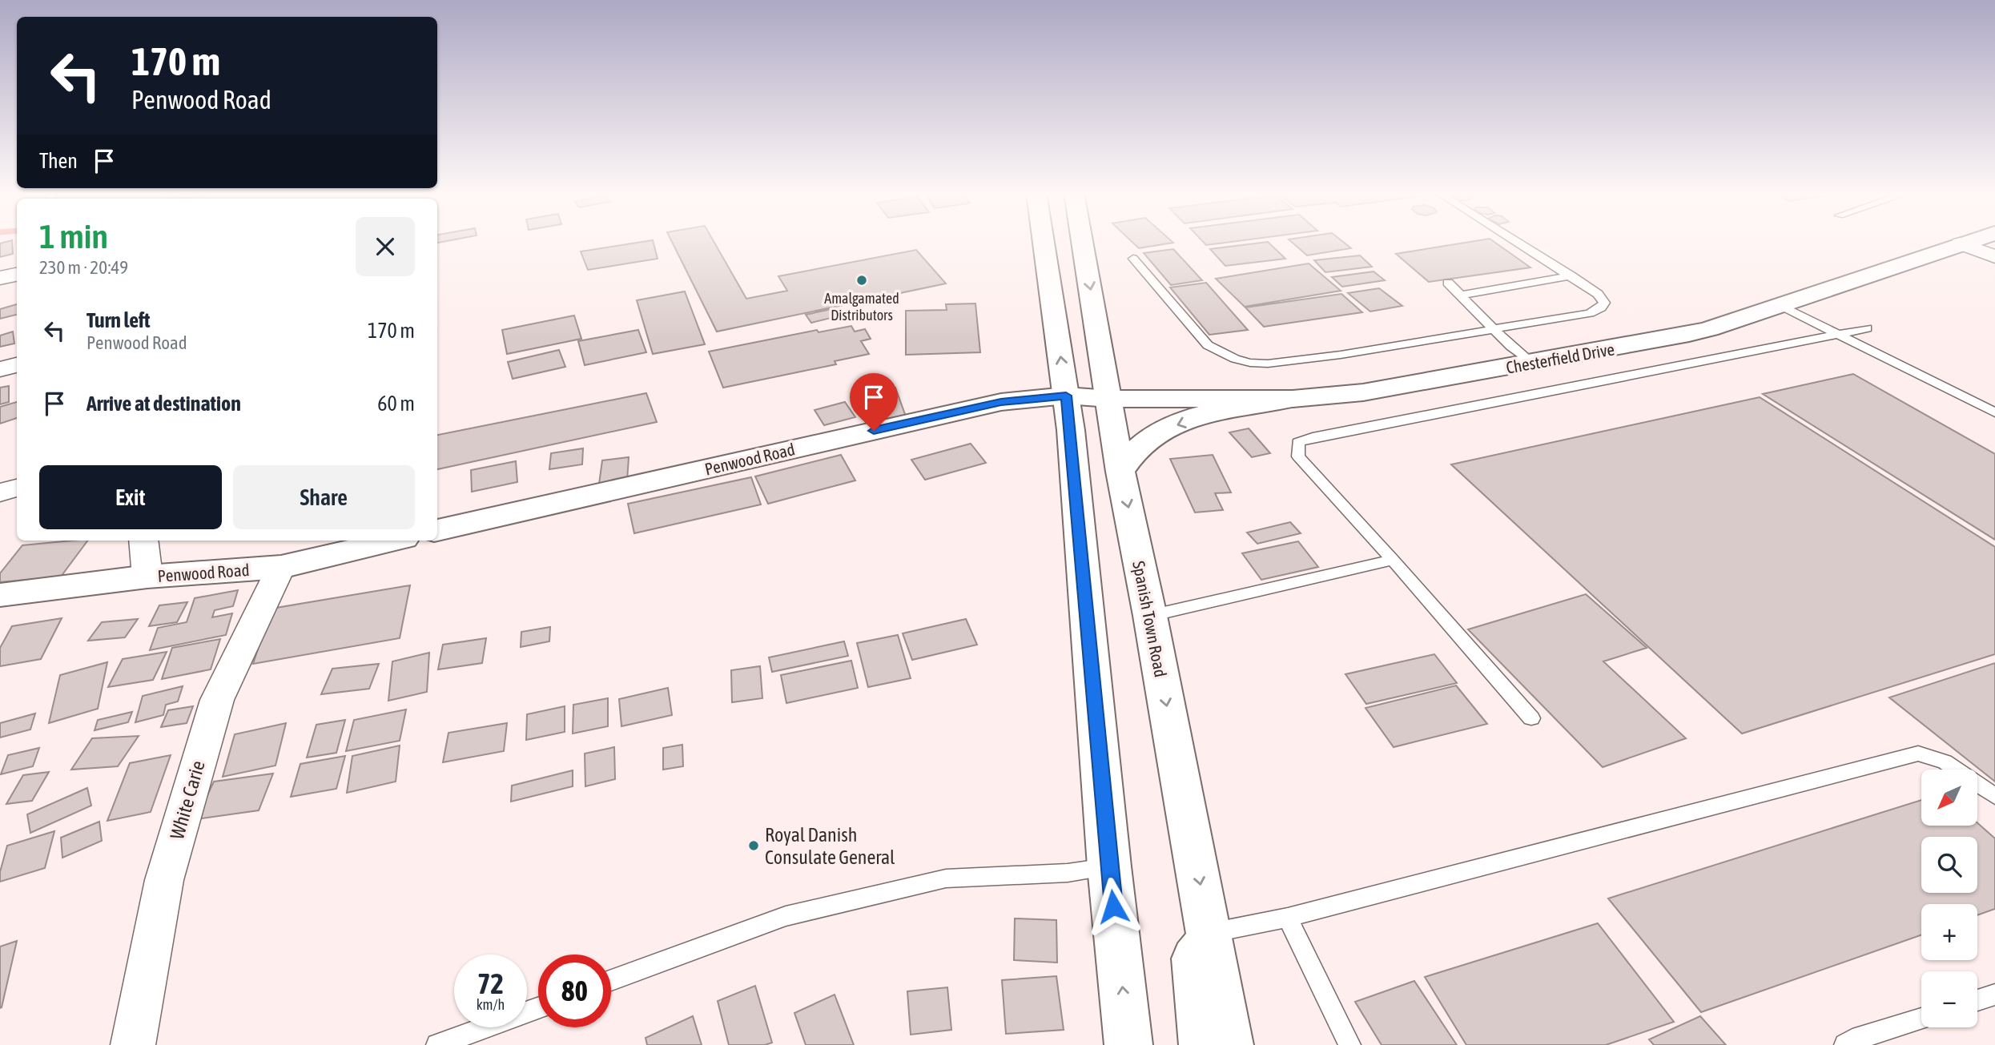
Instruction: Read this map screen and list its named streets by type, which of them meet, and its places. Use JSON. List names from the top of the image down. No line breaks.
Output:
{"streets":{"main road":["Chesterfield Drive","Penwood Road","Spanish Town Road"],"street":["White Carie"]},"crossings":[["Chesterfield Drive","Penwood Road"],["Chesterfield Drive","Spanish Town Road"],["Penwood Road","Spanish Town Road"],["Penwood Road","White Carie"]],"places":["Amalgamated Distributors","Royal Danish Consulate General"],"north":"bottom left","page":{"turn":["170 m","Penwood Road"],"then":"Then","heading":["1 min","230 m · 20:49"],"list":[{"name":"Turn left","note":"Penwood Road","value":"170 m"},{"name":"Arrive at destination","value":"60 m"}],"buttons":["Exit","Share"],"map_buttons":["+","−"],"speed":"72 km/h","limit":"80"}}
